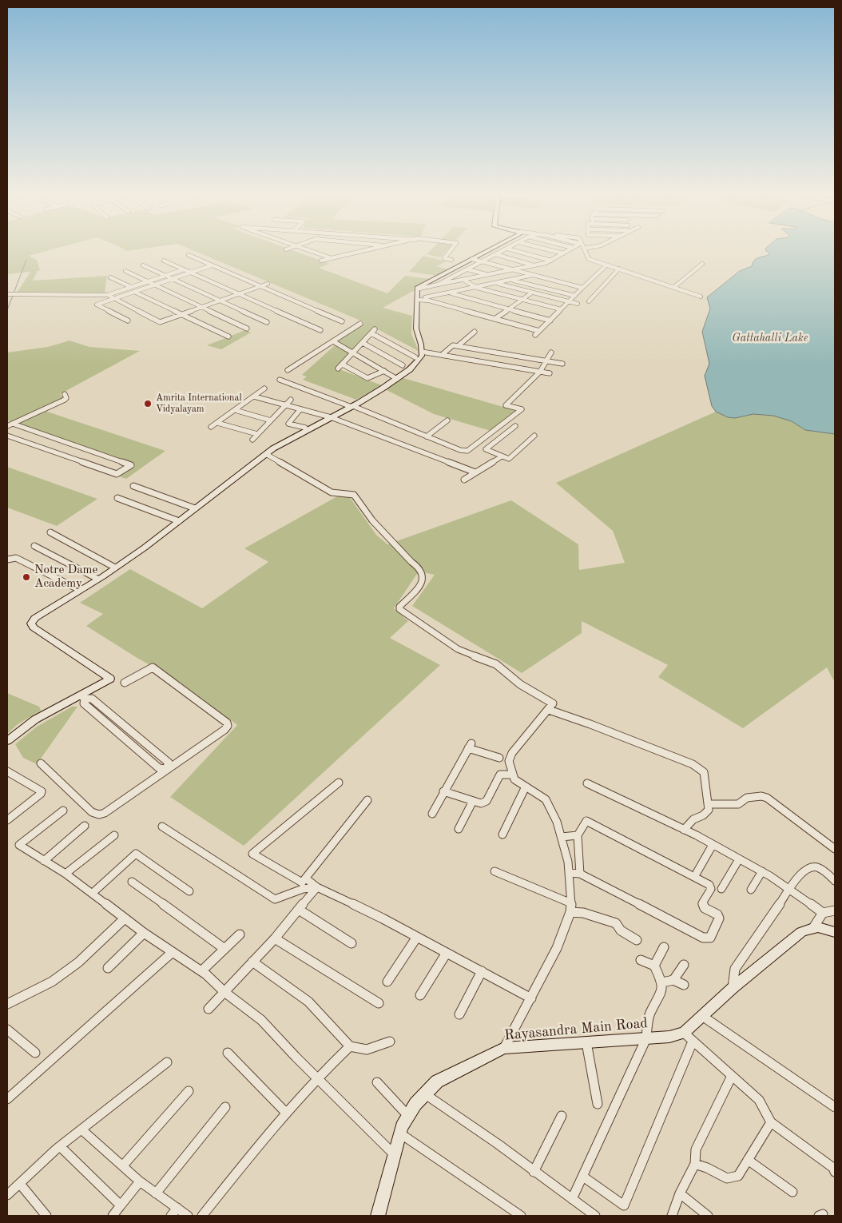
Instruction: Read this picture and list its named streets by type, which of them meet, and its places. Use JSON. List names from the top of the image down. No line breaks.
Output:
{"streets":{"street":["Rayasandra Main Road"]},"water":["Gattahalli Lake"],"places":["Amrita International Vidyalayam","Notre Dame Academy"]}
